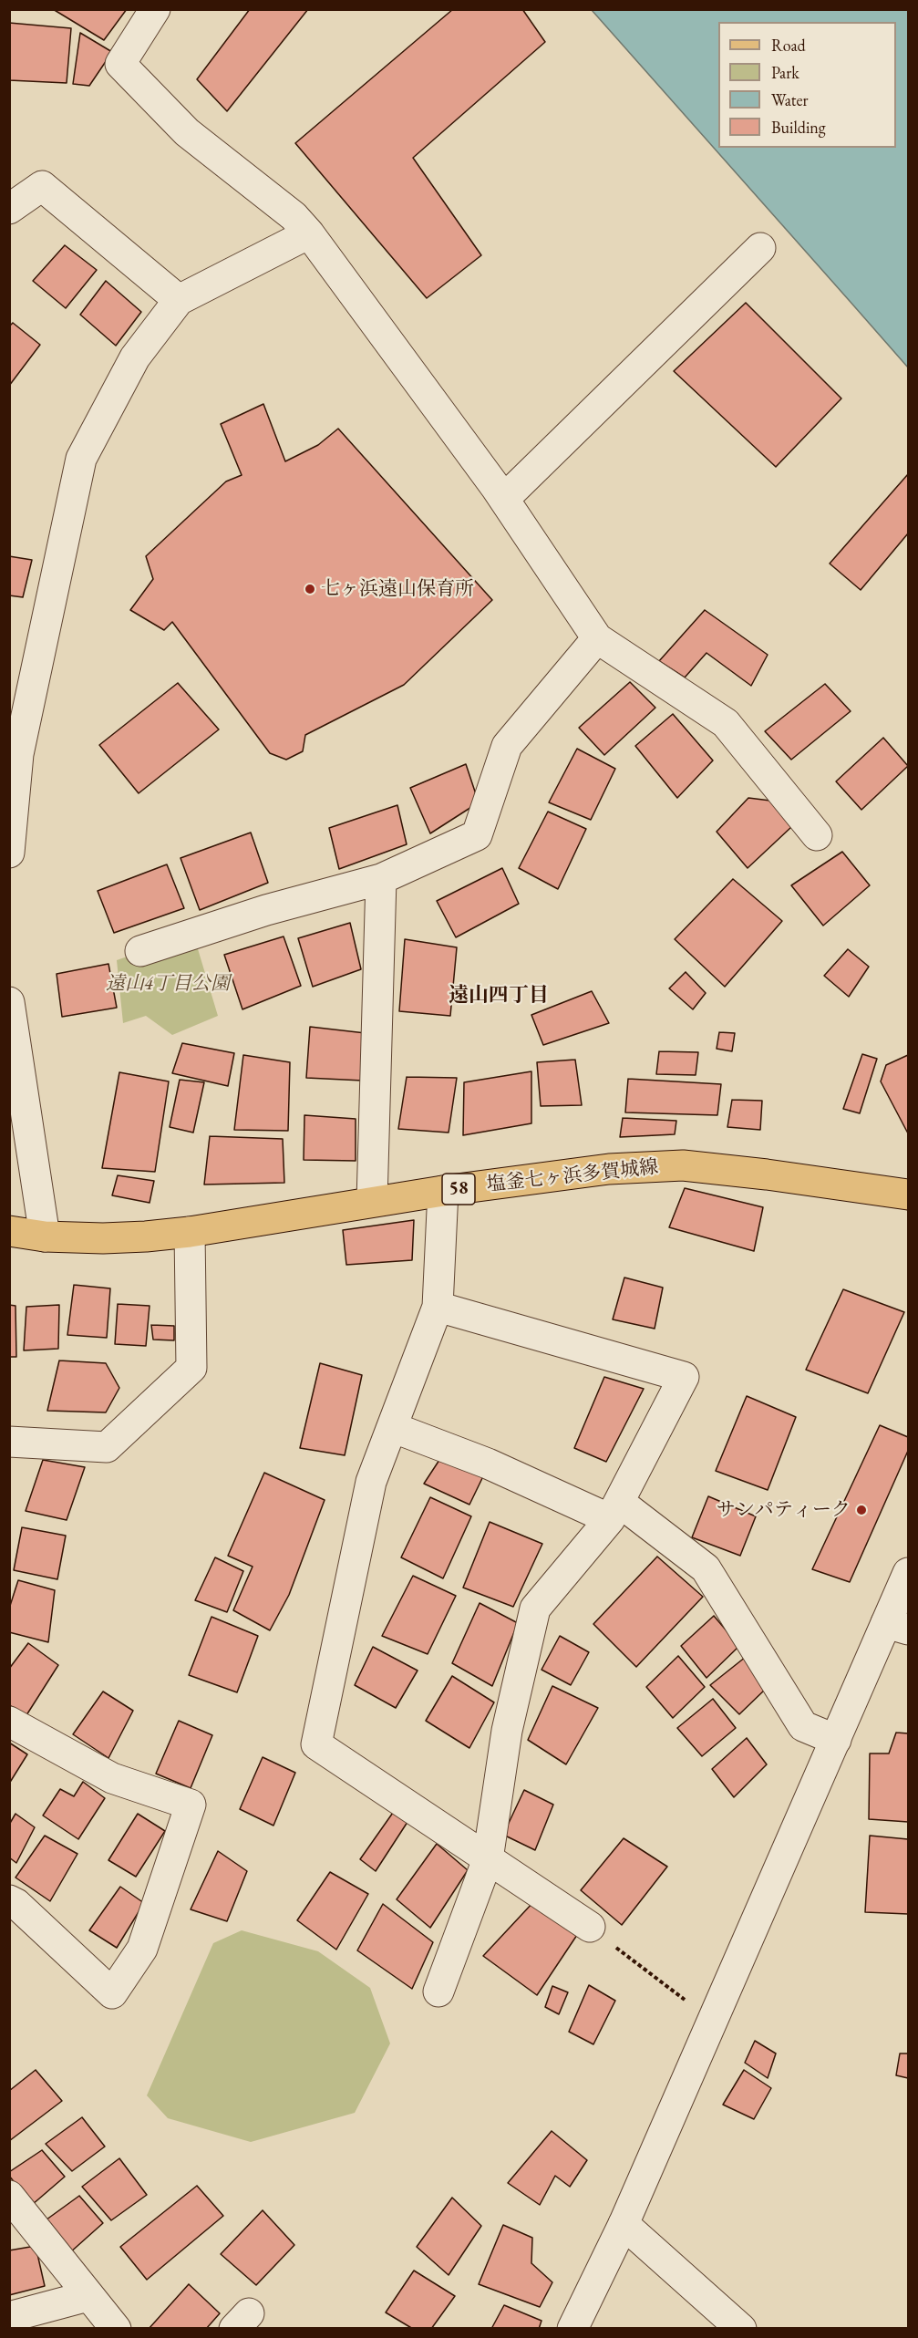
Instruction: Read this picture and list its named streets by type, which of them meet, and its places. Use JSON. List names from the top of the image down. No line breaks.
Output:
{"streets":{"main road":["塩釜七ヶ浜多賀城線","58"]},"districts":["遠山四丁目"],"parks":["遠山4丁目公園"],"places":["七ヶ浜遠山保育所","サンパティーク"],"legend":["Road","Park","Water","Building"]}
